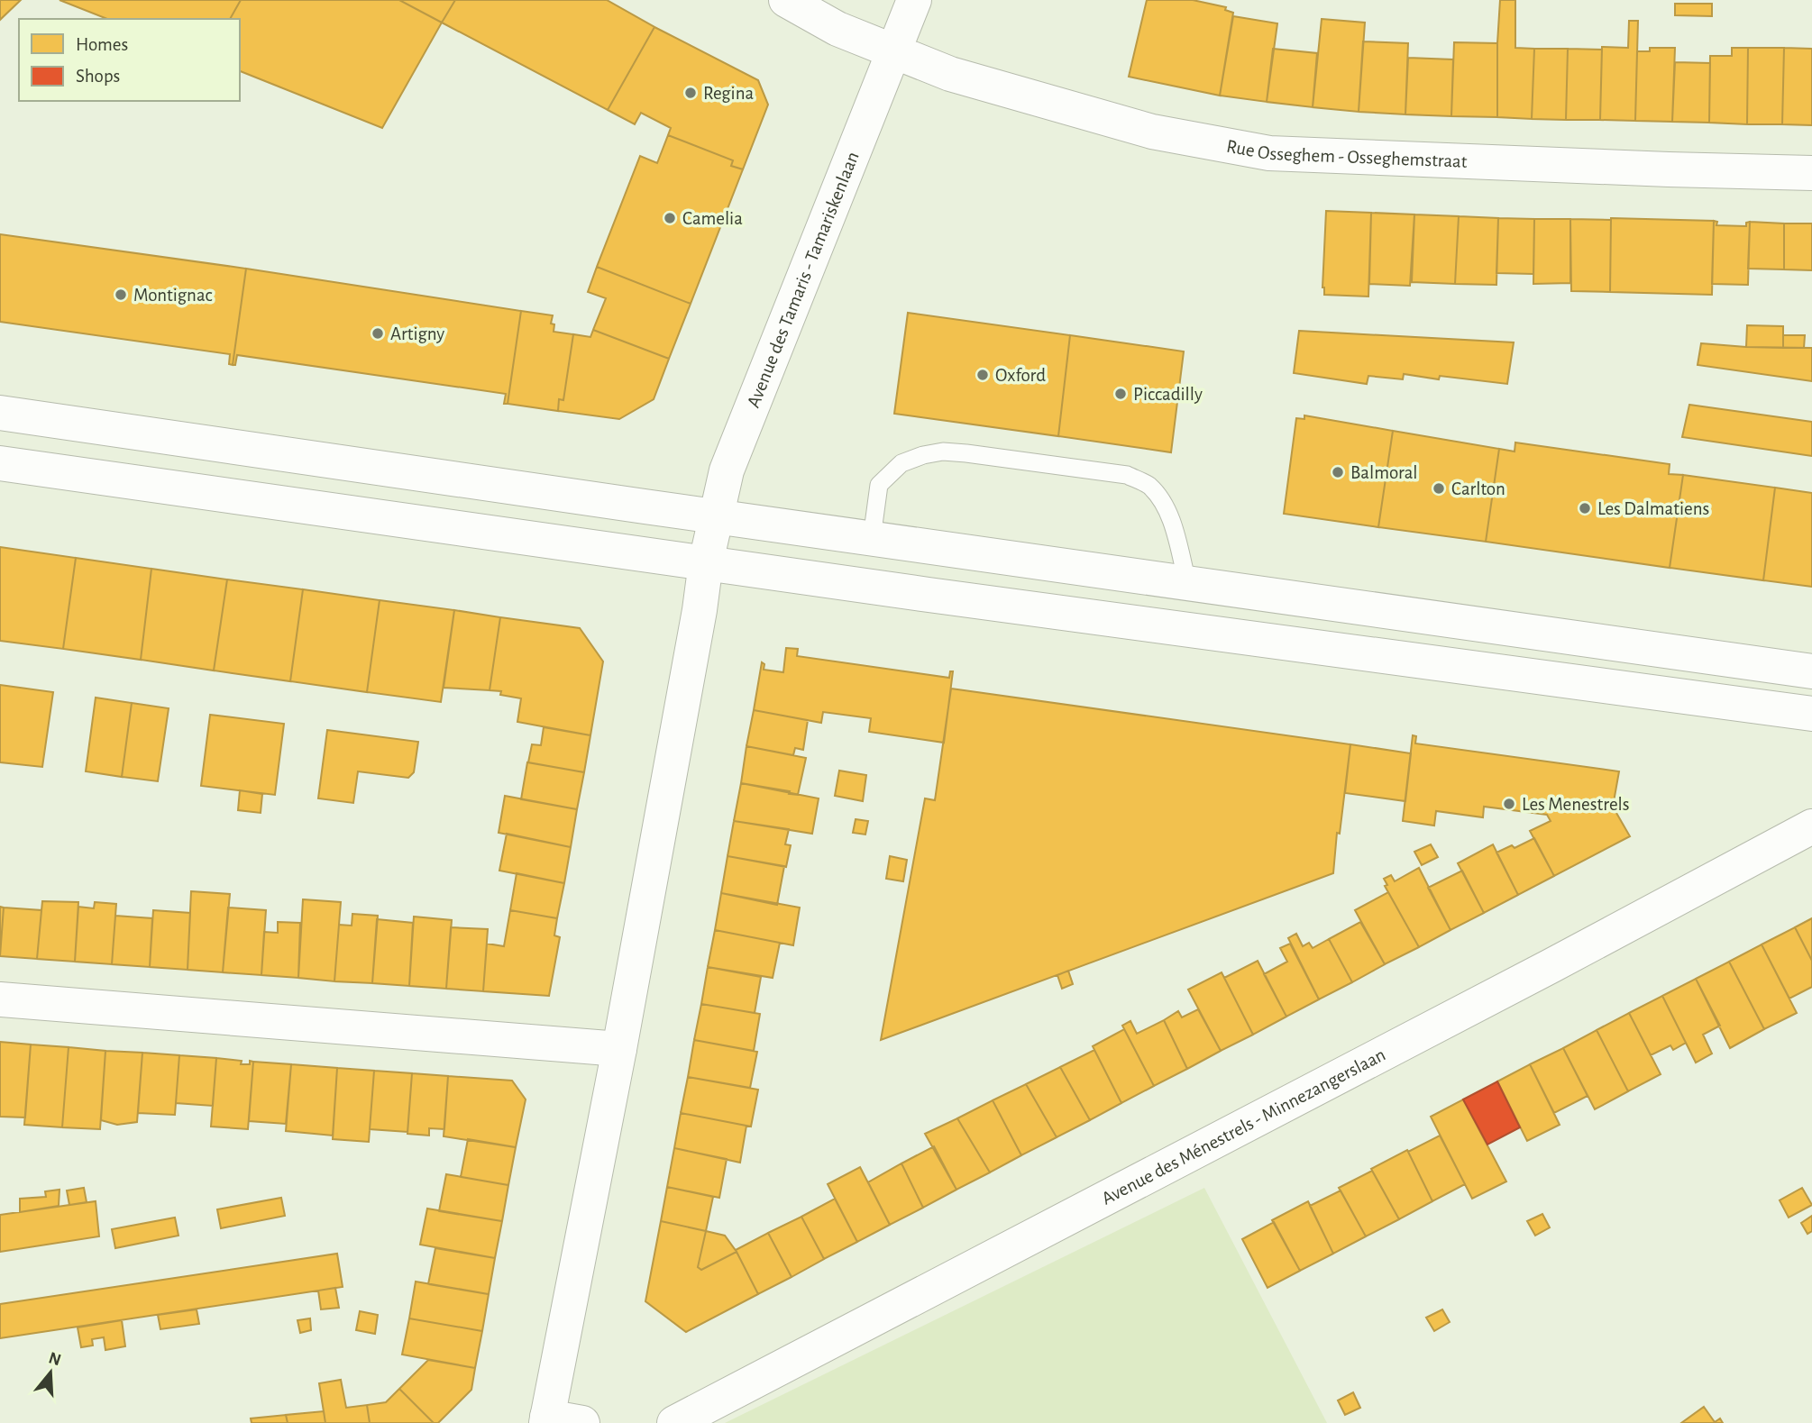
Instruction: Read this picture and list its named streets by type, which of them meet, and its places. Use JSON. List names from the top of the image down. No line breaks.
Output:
{"streets":{"street":["Rue Osseghem - Osseghemstraat","Avenue des Tamaris - Tamariskenlaan","Avenue des Ménestrels - Minnezangerslaan"]},"crossings":[["Rue Osseghem - Osseghemstraat","Avenue des Tamaris - Tamariskenlaan"]],"places":["Regina","Camelia","Montignac","Artigny","Oxford","Piccadilly","Balmoral","Carlton","Les Dalmatiens","Les Menestrels"],"legend":["Homes","Shops"],"north":"top"}
